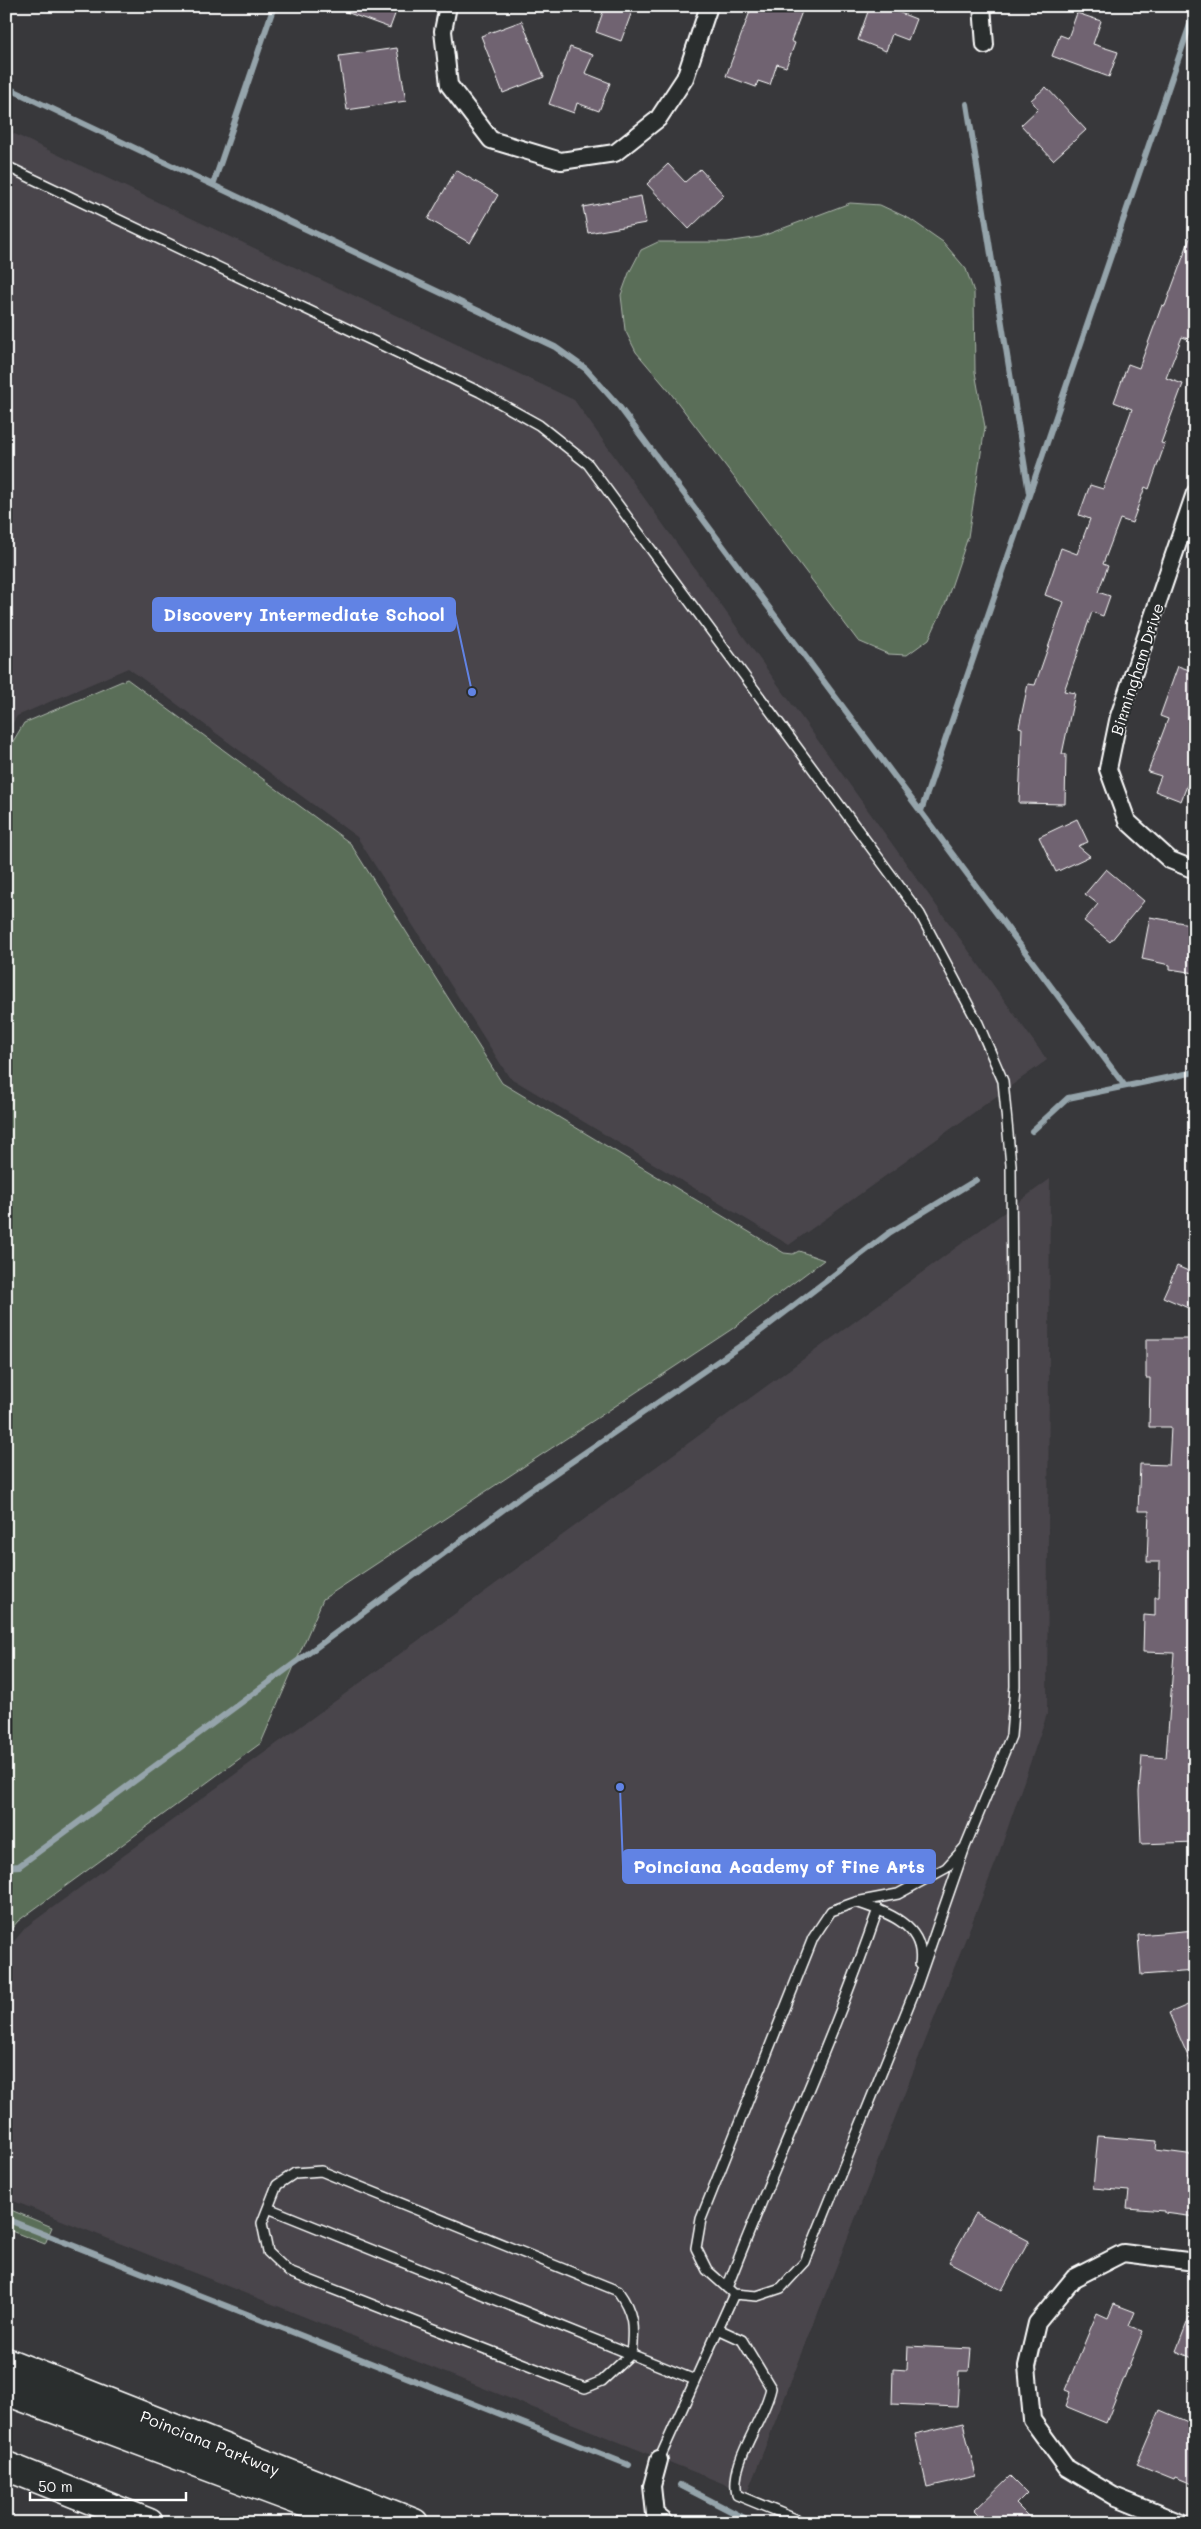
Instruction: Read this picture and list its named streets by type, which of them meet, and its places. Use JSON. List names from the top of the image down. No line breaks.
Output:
{"streets":{"highway":["Poinciana Parkway"],"street":["Birmingham Drive"]},"places":["Discovery Intermediate School","Poinciana Academy of Fine Arts"],"scale_bar":"50 m"}
